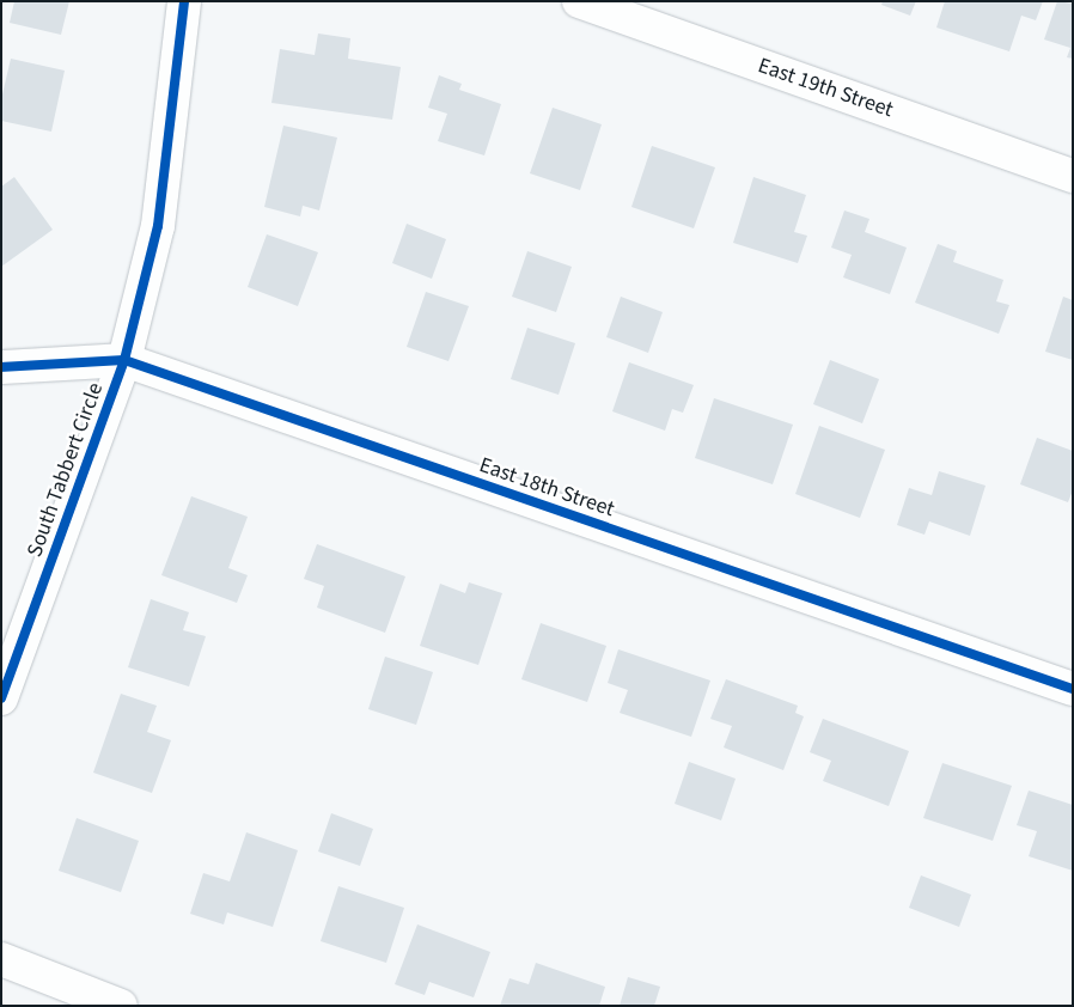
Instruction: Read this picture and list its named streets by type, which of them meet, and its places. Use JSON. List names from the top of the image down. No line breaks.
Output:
{"streets":{"street":["East 19th Street","South Tabbert Circle","East 18th Street"]},"crossings":[["South Tabbert Circle","East 18th Street"]]}
